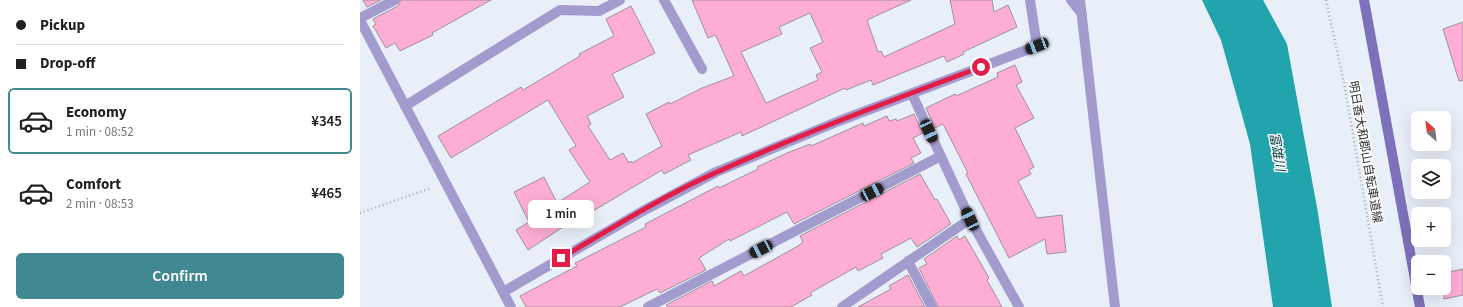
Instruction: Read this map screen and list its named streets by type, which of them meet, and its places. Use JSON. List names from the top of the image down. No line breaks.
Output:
{"streets":{"path":["明日香大和郡山自転車道線"]},"water":["富雄川"],"north":"top left","page":{"banner":["Pickup","Drop-off"],"list":[{"name":"Economy","note":"1 min · 08:52","value":"¥345"},{"name":"Comfort","note":"2 min · 08:53","value":"¥465"}],"map_buttons":["+","−"],"bubble":"1 min","buttons":"Confirm"}}
